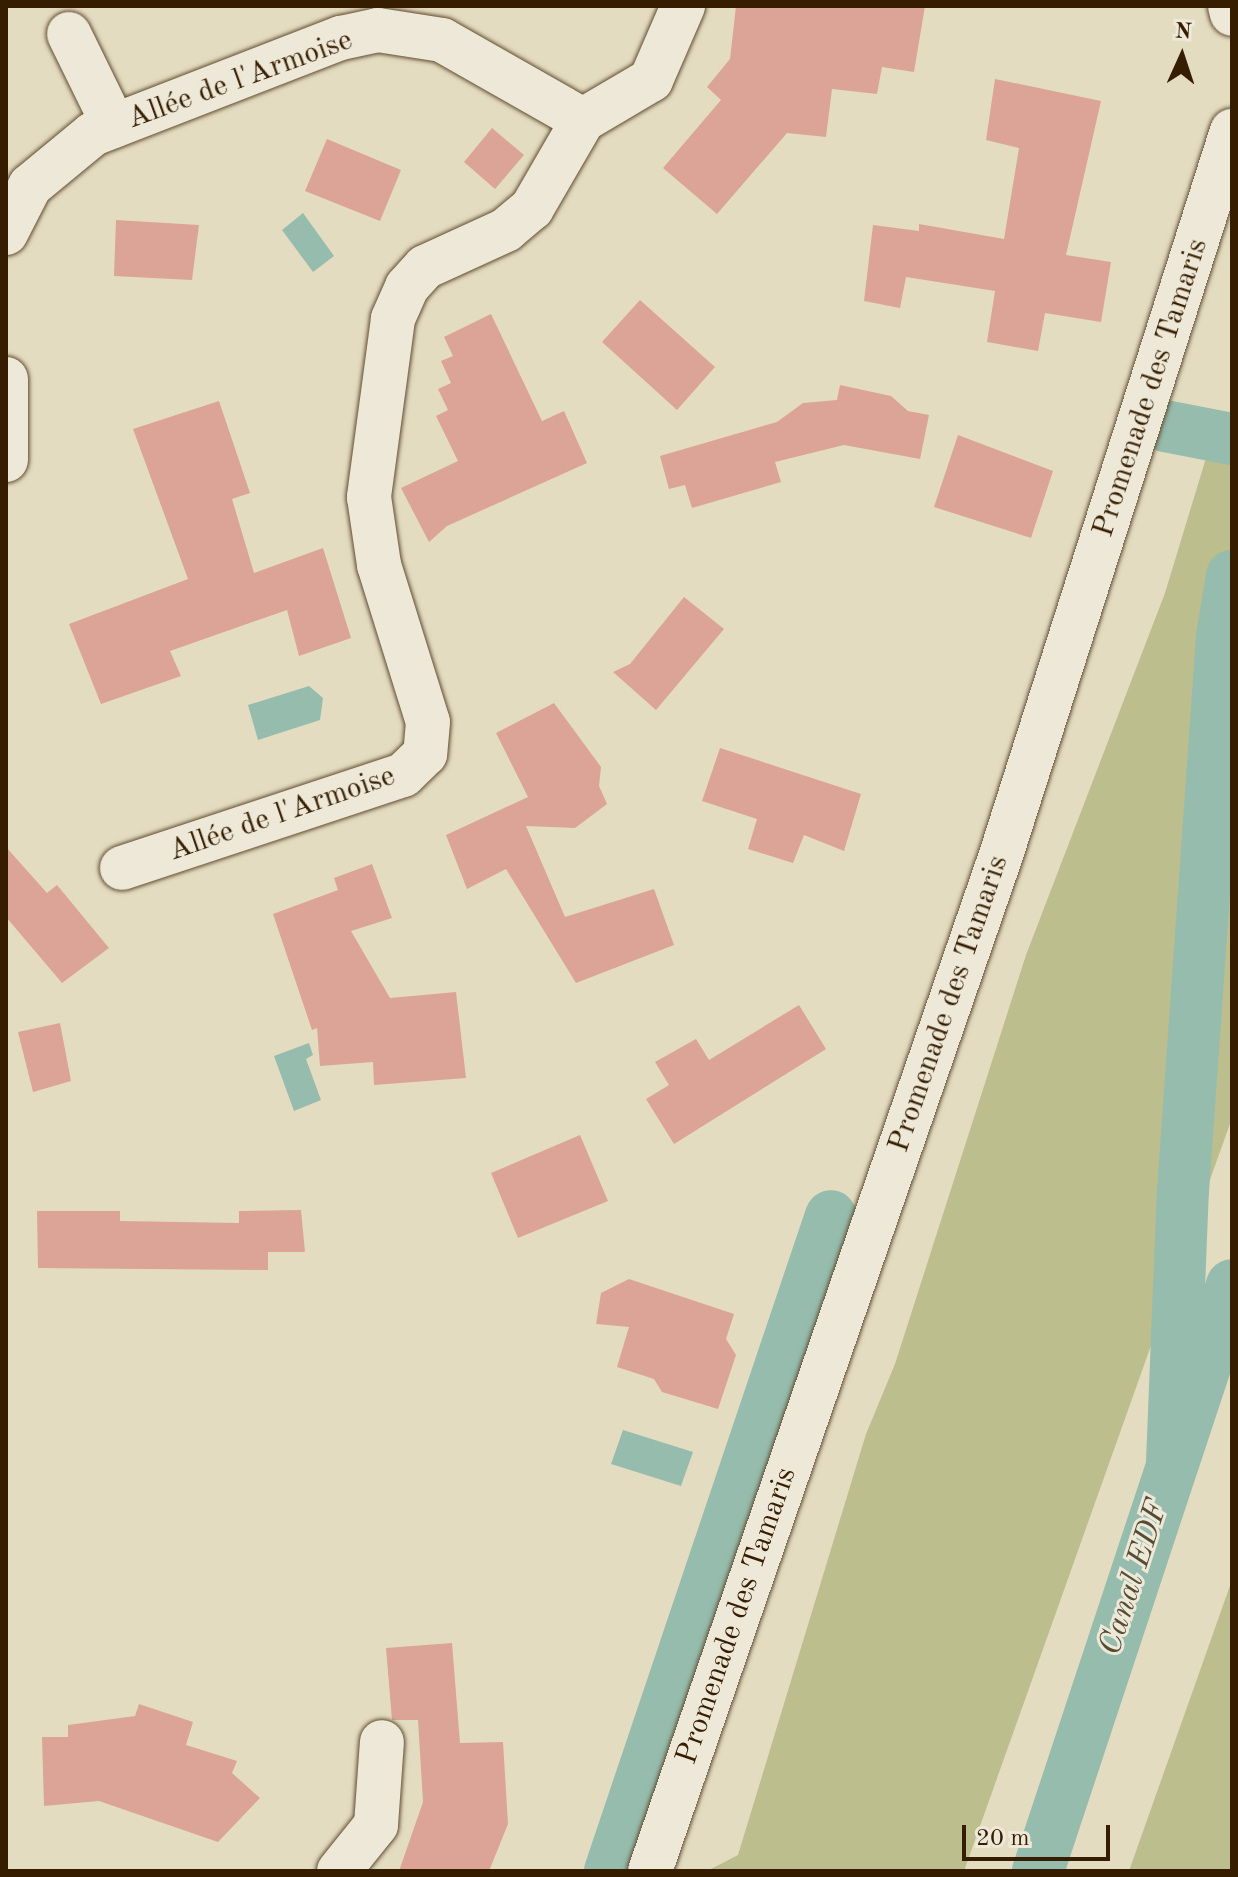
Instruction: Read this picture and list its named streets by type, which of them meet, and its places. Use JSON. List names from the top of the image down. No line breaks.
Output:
{"streets":{"street":["Allée de l'Armoise","Promenade des Tamaris"]},"water":["Canal EDF"],"scale_bar":"20 m","north":"top"}
